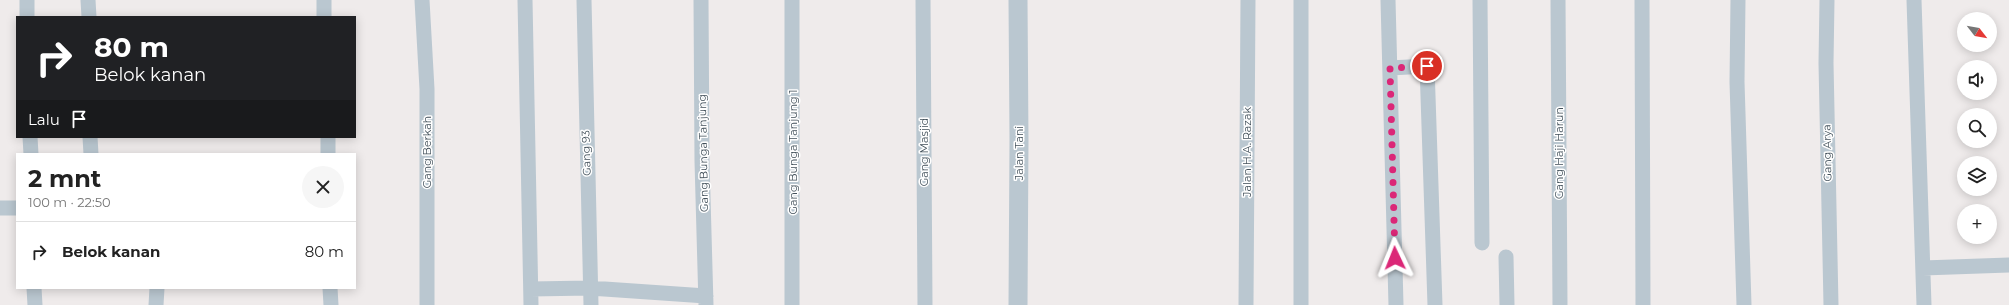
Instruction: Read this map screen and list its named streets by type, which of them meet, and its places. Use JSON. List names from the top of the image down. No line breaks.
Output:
{"streets":{"street":["Gang Berkah","Gang Bunga Tanjung 1","Gang Masjid","Jalan H.A. Razak","Gang 93","Gang Bunga Tanjung","Jalan Tani","Gang Haji Harun","Gang Arya"]},"north":"bottom right","page":{"map_buttons":"+","turn":["80 m","Belok kanan"],"then":"Lalu","heading":["2 mnt","100 m · 22:50"],"list":[{"name":"Belok kanan","value":"80 m"}]}}
